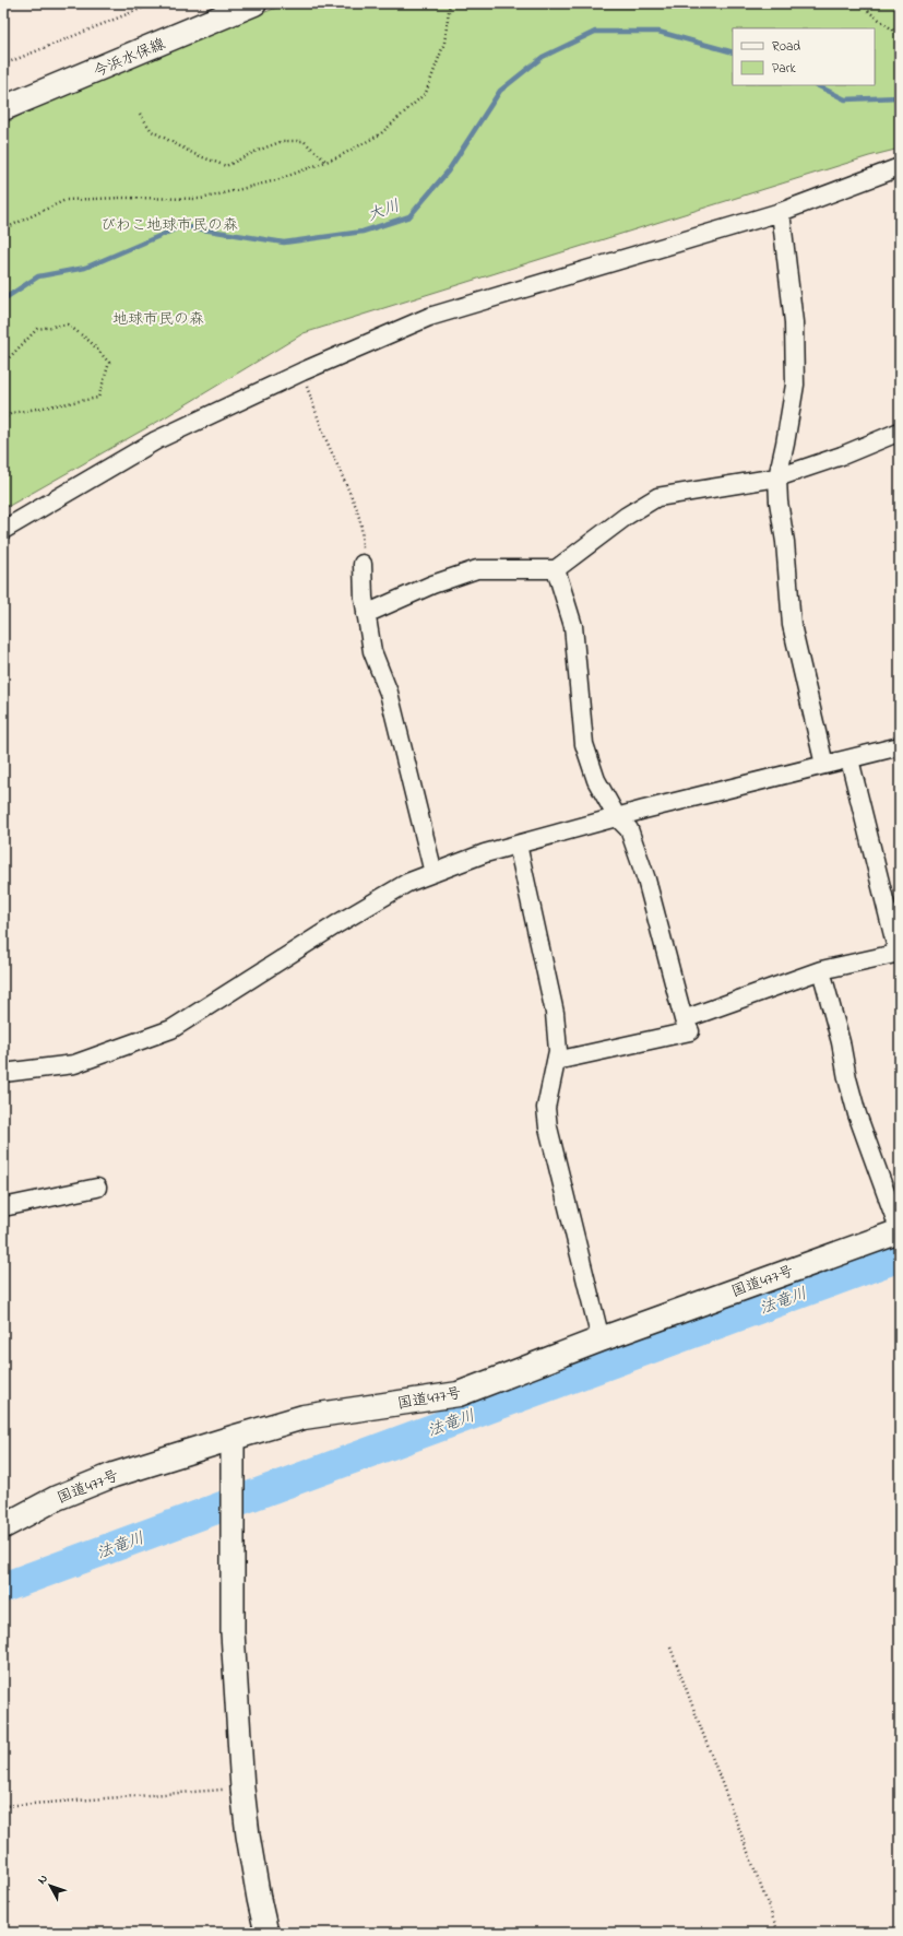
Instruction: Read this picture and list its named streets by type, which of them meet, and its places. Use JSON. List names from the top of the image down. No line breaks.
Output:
{"streets":{"main road":["今浜水保線","国道477号"]},"water":["大川","法竜川"],"parks":["びわこ地球市民の森","地球市民の森"],"legend":["Road","Park"],"north":"top left"}
